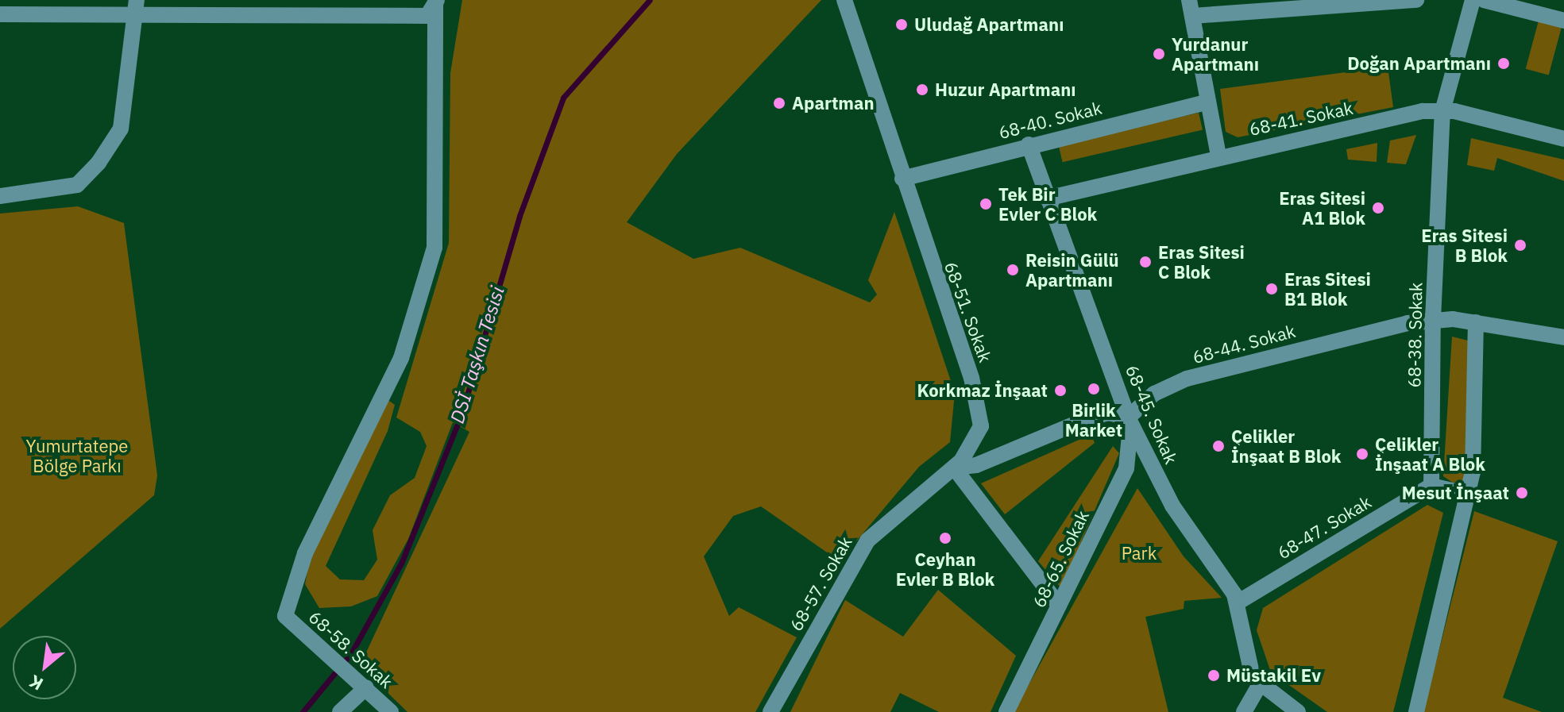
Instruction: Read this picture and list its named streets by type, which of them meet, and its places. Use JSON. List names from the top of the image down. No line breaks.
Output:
{"streets":{"street":["68-41. Sokak","68-40. Sokak","68-51. Sokak","68-38. Sokak","68-44. Sokak","68-45. Sokak","68-47. Sokak","68-65. Sokak","68-57. Sokak","68-58. Sokak"]},"crossings":[["68-41. Sokak","68-38. Sokak"],["68-41. Sokak","68-45. Sokak"],["68-40. Sokak","68-51. Sokak"],["68-40. Sokak","68-45. Sokak"],["68-51. Sokak","68-57. Sokak"],["68-38. Sokak","68-44. Sokak"],["68-38. Sokak","68-47. Sokak"],["68-44. Sokak","68-45. Sokak"],["68-44. Sokak","68-65. Sokak"],["68-45. Sokak","68-47. Sokak"],["68-45. Sokak","68-65. Sokak"]],"water":["DSİ Taşkın Tesisi"],"parks":["Yumurtatepe Bölge Parkı","Park"],"places":["Uludağ Apartmanı","Yurdanur Apartmanı","Doğan Apartmanı","Huzur Apartmanı","Apartman","Tek Bir Evler C Blok","Eras Sitesi A1 Blok","Eras Sitesi B Blok","Eras Sitesi C Blok","Reisin Gülü Apartmanı","Eras Sitesi B1 Blok","Birlik Market","Korkmaz İnşaat","Çelikler İnşaat B Blok","Çelikler İnşaat A Blok","Mesut İnşaat","Ceyhan Evler B Blok","Müstakil Ev"],"north":"bottom left"}
